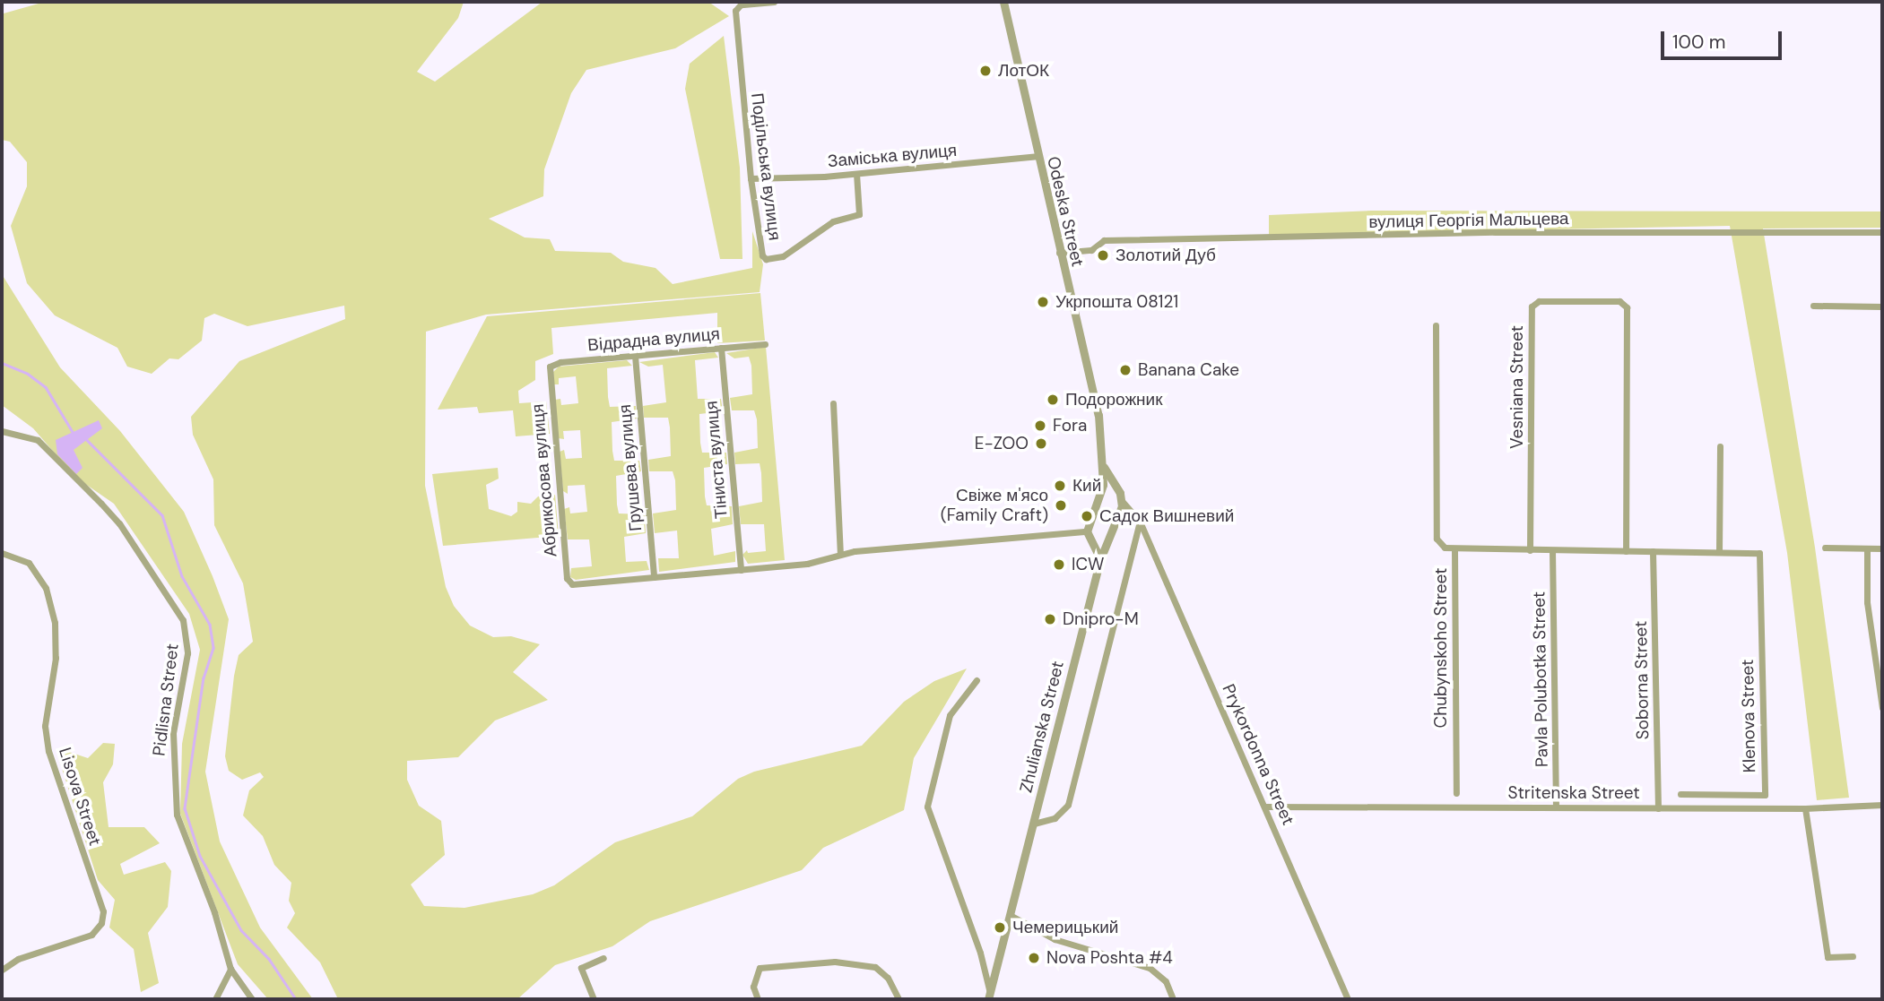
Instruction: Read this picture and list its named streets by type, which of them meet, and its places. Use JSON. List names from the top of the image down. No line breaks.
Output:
{"streets":{"street":["Заміська вулиця","Подільська вулиця","Odeska Street","вулиця Георгія Мальцева","Відрадна вулиця","Vesniana Street","Тіниста вулиця","Грушева вулиця","Абрикосова вулиця","Chubynskoho Street","Pavla Polubotka Street","Soborna Street","Pidlisna Street","Klenova Street","Zhulianska Street","Prykordonna Street","Stritenska Street","Lisova Street"]},"crossings":[["Заміська вулиця","Подільська вулиця"],["Заміська вулиця","Odeska Street"],["Odeska Street","вулиця Георгія Мальцева"],["Відрадна вулиця","Тіниста вулиця"],["Відрадна вулиця","Грушева вулиця"],["Відрадна вулиця","Абрикосова вулиця"],["Грушева вулиця","Абрикосова вулиця"],["Pavla Polubotka Street","Stritenska Street"],["Soborna Street","Stritenska Street"],["Zhulianska Street","Prykordonna Street"],["Prykordonna Street","Stritenska Street"]],"places":["ЛотОК","Золотий Дуб","Укрпошта 08121","Banana Cake","Подорожник","Fora","E-ZOO","Кий","Свіже м'ясо (Family Craft)","Садок Вишневий","ICW","Dnipro-M","Чемерицький","Nova Poshta #4"],"scale_bar":"100 m"}
